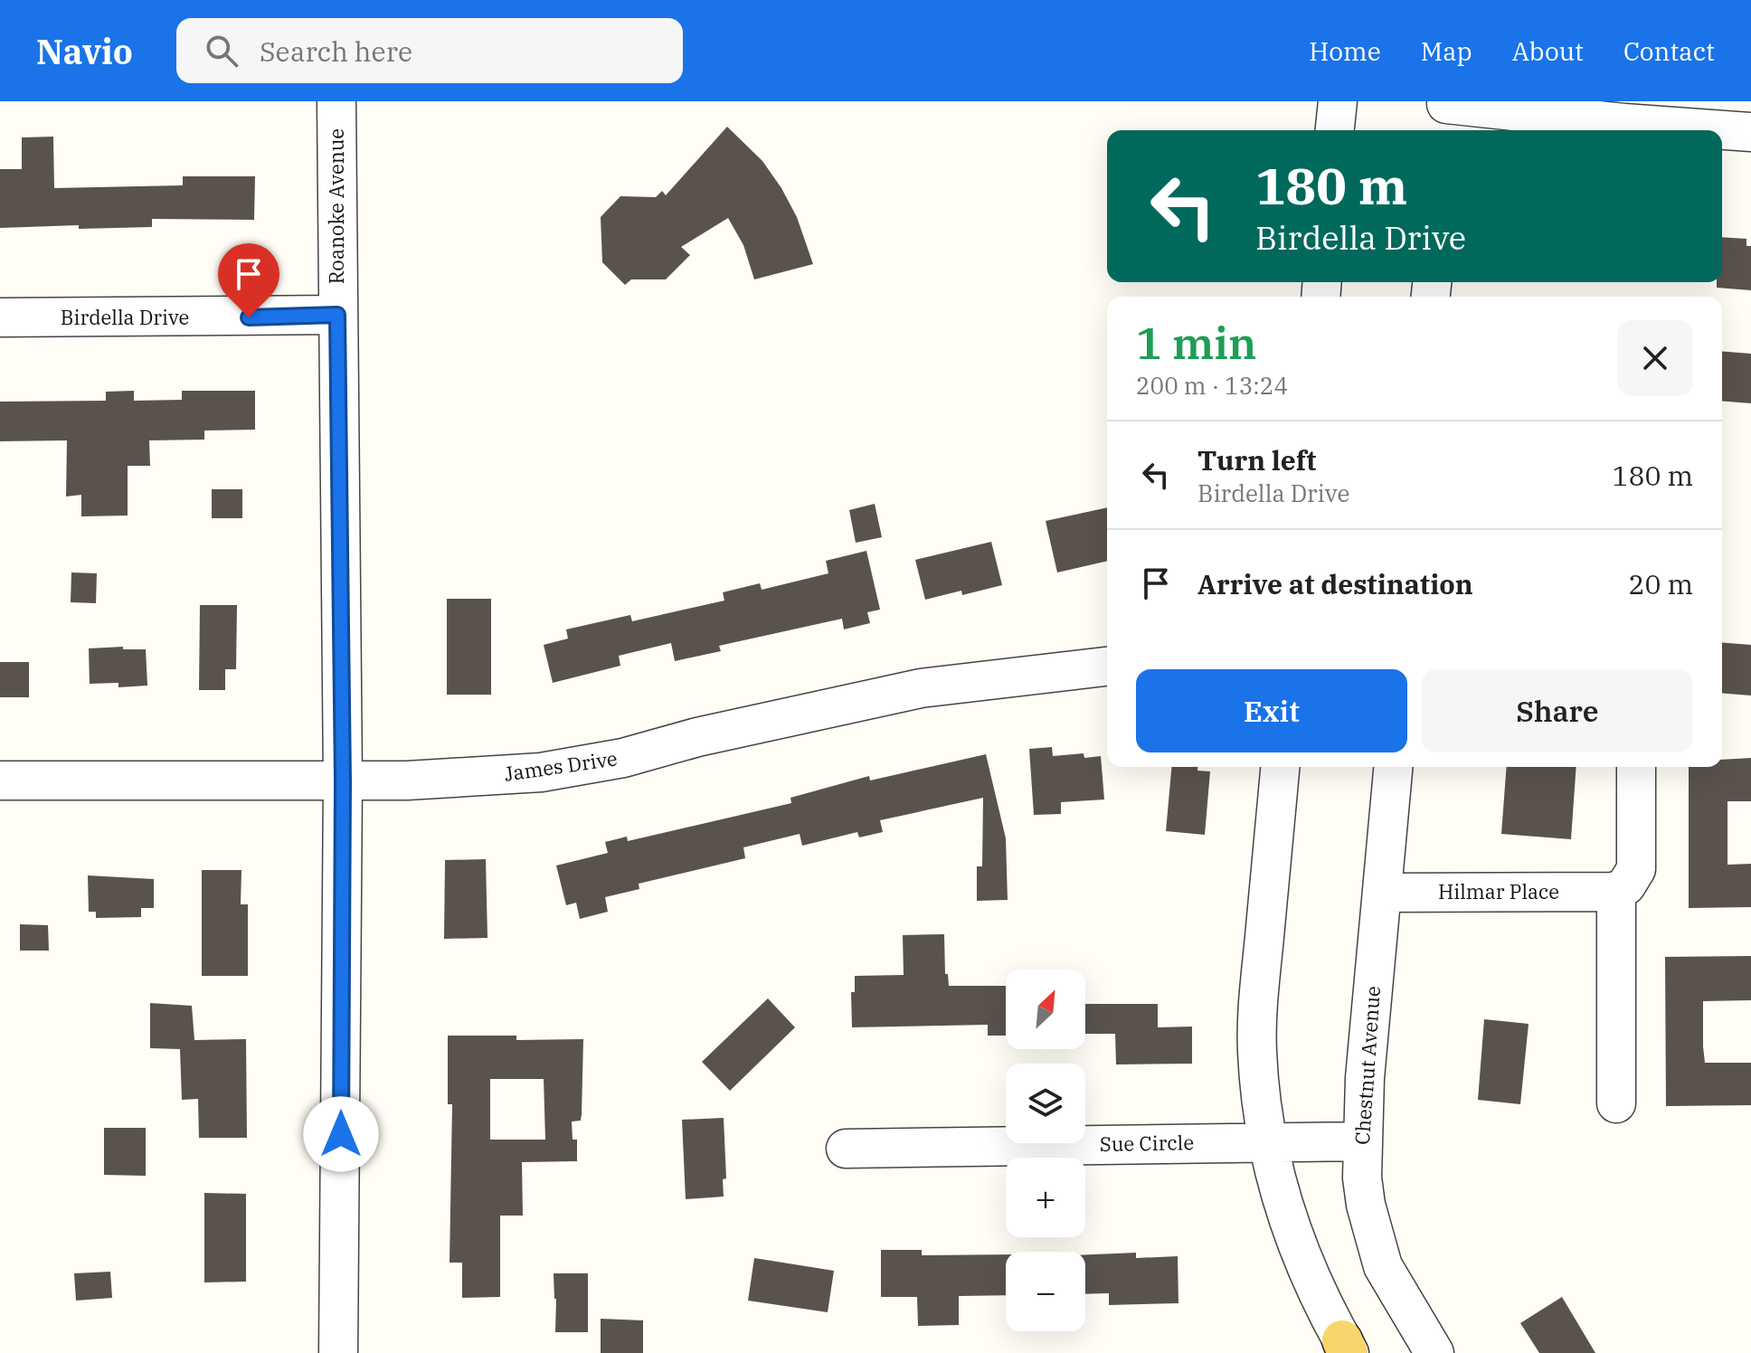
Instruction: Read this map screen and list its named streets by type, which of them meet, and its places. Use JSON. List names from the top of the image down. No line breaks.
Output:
{"streets":{"street":["Roanoke Avenue","Birdella Drive","James Drive","Hilmar Place","Chestnut Avenue","Sue Circle"]},"crossings":[["Roanoke Avenue","Birdella Drive"],["Roanoke Avenue","James Drive"],["Hilmar Place","Chestnut Avenue"],["Chestnut Avenue","Sue Circle"]],"north":"top right","page":{"header":"Navio","search":"Search here","nav":["Home","Map","About","Contact"],"turn":["180 m","Birdella Drive"],"heading":["1 min","200 m · 13:24"],"list":[{"name":"Turn left","note":"Birdella Drive","value":"180 m"},{"name":"Arrive at destination","value":"20 m"}],"buttons":["Exit","Share"],"map_buttons":["+","−"]}}
